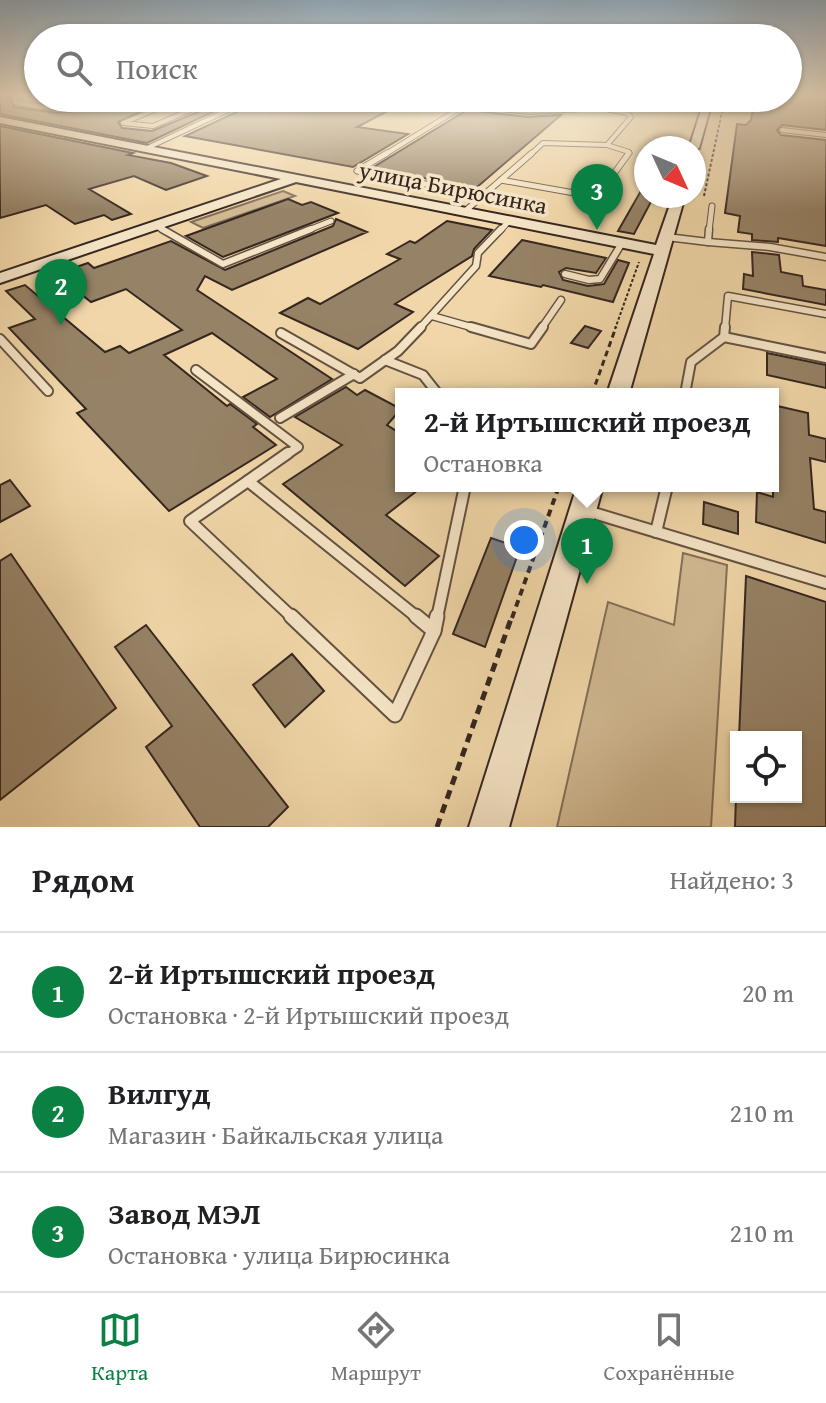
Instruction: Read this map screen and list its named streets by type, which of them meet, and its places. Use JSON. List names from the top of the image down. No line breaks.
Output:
{"streets":{"main road":["улица Бирюсинка"]},"north":"bottom right","page":{"search":"Поиск","pins":["3","2","1"],"popup":["2-й Иртышский проезд","Остановка"],"heading":["Рядом","Найдено: 3"],"list":[{"mark":"1","name":"2-й Иртышский проезд","note":"Остановка · 2-й Иртышский проезд","value":"20 m"},{"mark":"2","name":"Вилгуд","note":"Магазин · Байкальская улица","value":"210 m"},{"mark":"3","name":"Завод МЭЛ","note":"Остановка · улица Бирюсинка","value":"210 m"}],"nav":["Карта","Маршрут","Сохранённые"]}}
